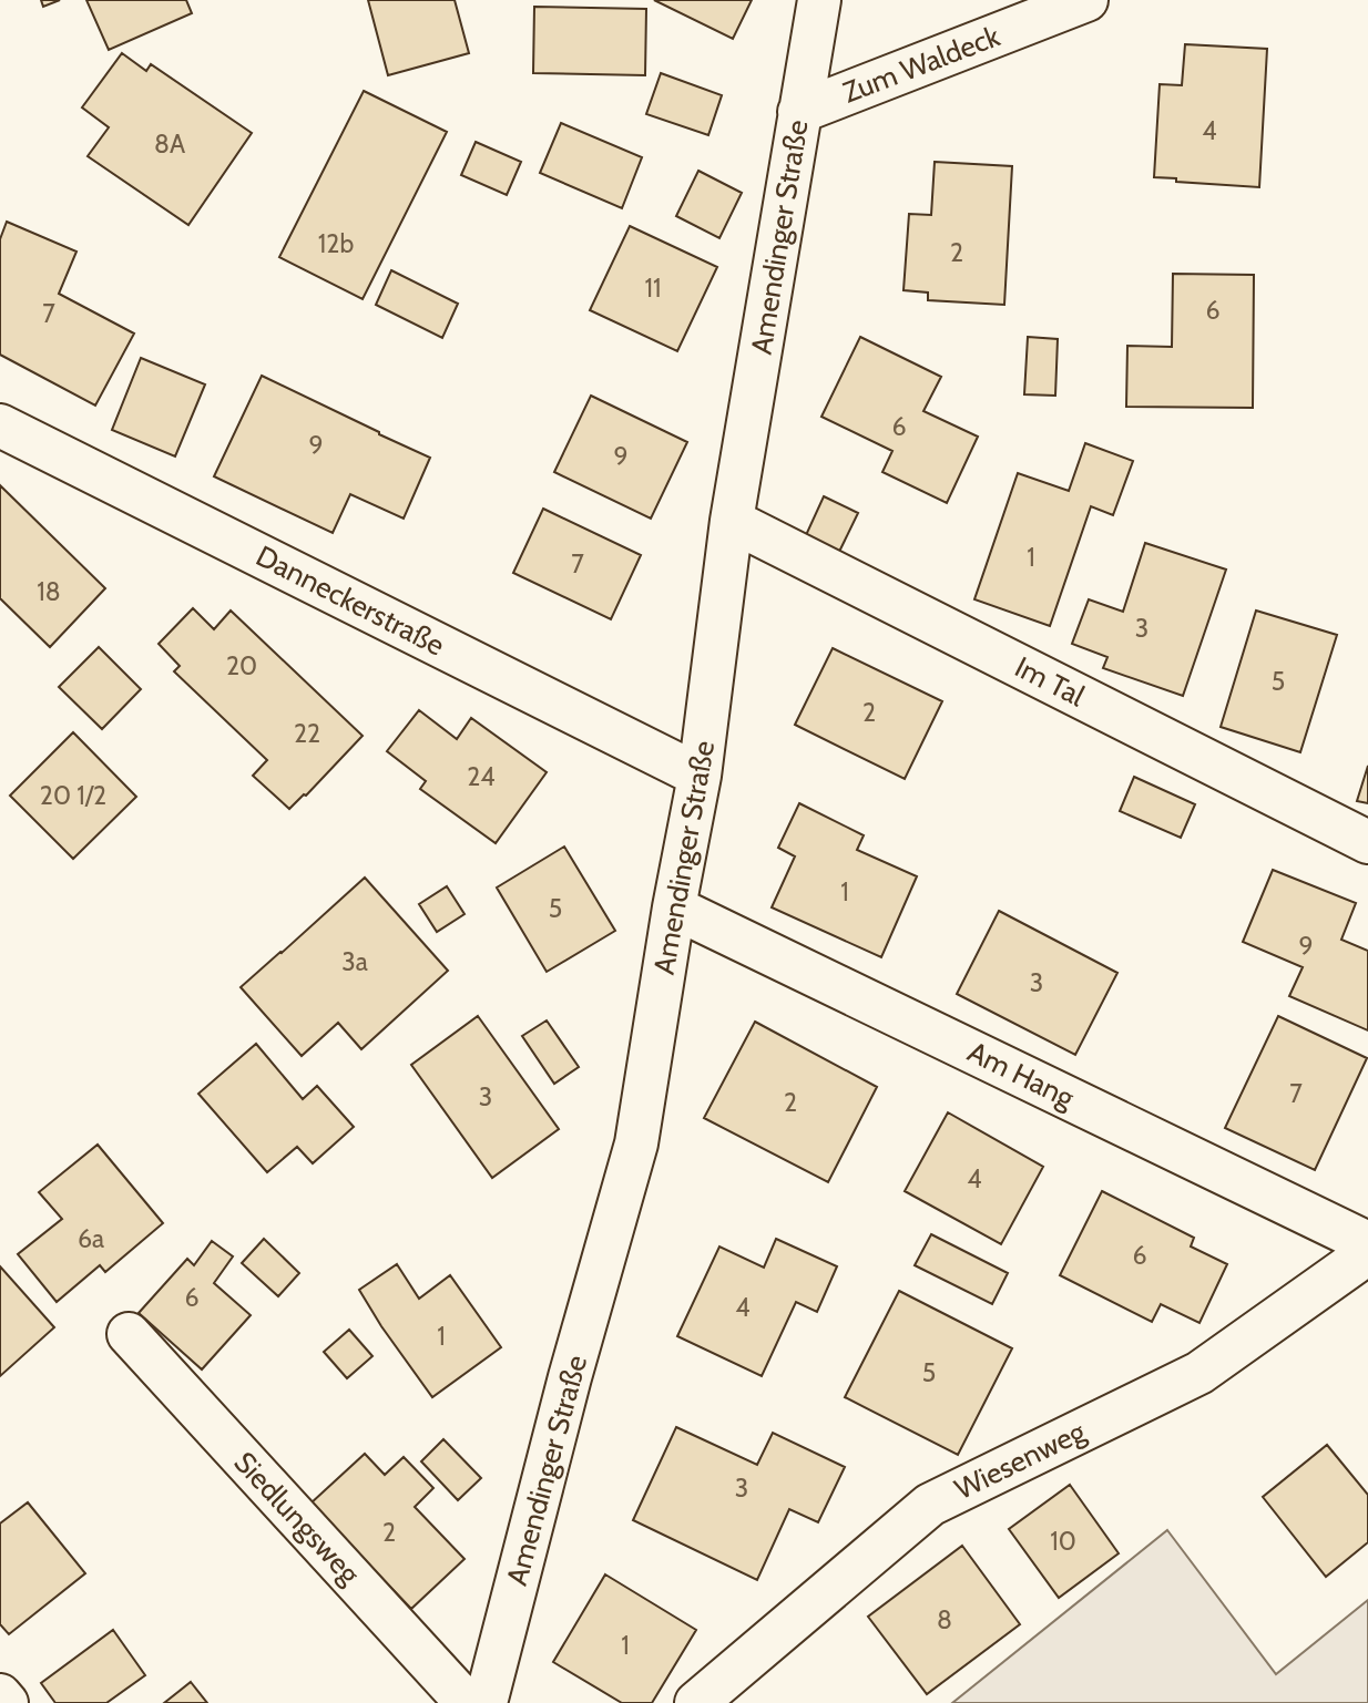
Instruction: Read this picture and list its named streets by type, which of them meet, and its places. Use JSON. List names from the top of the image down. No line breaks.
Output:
{"streets":{"street":["Zum Waldeck","Amendinger Straße","Danneckerstraße","Im Tal","Am Hang","Wiesenweg","Siedlungsweg"]},"crossings":[["Zum Waldeck","Amendinger Straße"],["Amendinger Straße","Danneckerstraße"],["Amendinger Straße","Im Tal"],["Amendinger Straße","Am Hang"]],"house_numbers":["4","8A","12b","2","11","6","7","6","9","9","1","7","18","3","20","5","2","22","24","20 1/2","1","5","9","3a","3","7","3","2","4","6a","6","6","4","1","5","3","2","10","8","1"]}
